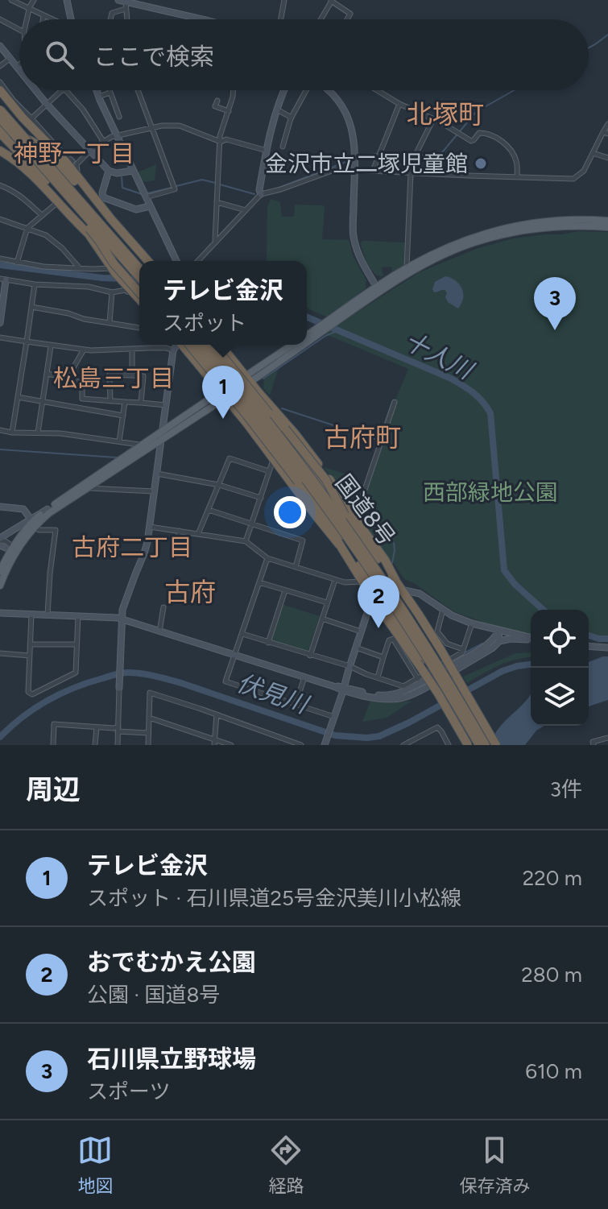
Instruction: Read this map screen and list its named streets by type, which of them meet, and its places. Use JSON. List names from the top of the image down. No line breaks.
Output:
{"streets":{"highway":["国道8号"]},"districts":["北塚町","神野一丁目","松島三丁目","古府町","古府二丁目","古府"],"water":["十人川","伏見川"],"parks":["西部緑地公園"],"places":["金沢市立二塚児童館"],"page":{"search":"ここで検索","popup":["テレビ金沢","スポット"],"pins":["3","1","2"],"heading":["周辺","3件"],"list":[{"mark":"1","name":"テレビ金沢","note":"スポット · 石川県道25号金沢美川小松線","value":"220 m"},{"mark":"2","name":"おでむかえ公園","note":"公園 · 国道8号","value":"280 m"},{"mark":"3","name":"石川県立野球場","note":"スポーツ","value":"610 m"}],"nav":["地図","経路","保存済み"]}}
